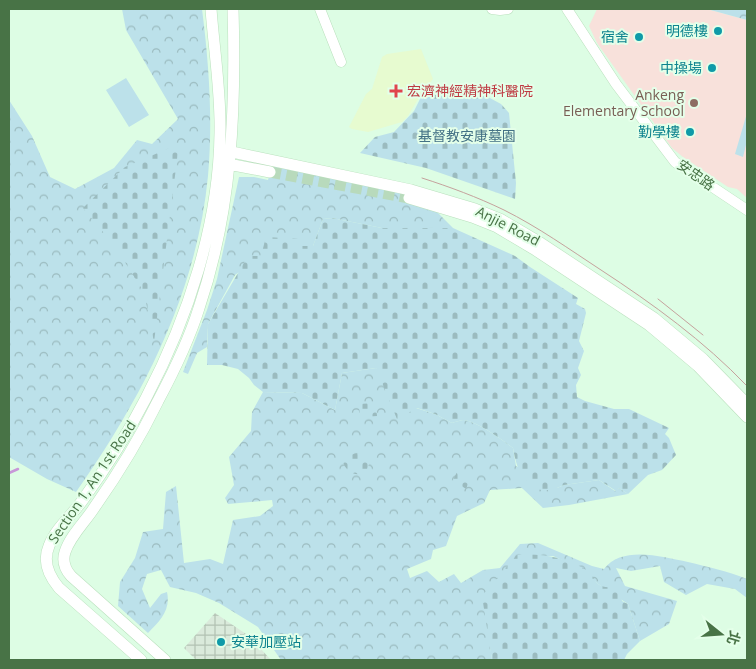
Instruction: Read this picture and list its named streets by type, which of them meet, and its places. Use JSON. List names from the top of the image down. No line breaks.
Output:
{"streets":{"street":["安忠路","Anjie Road","Section 1, An 1st Road"]},"crossings":[["Anjie Road","Section 1, An 1st Road"]],"parks":["基督教安康墓園"],"places":{"other":["明德樓","宿舍","中操場","Ankeng Elementary School","勤學樓","安華加壓站"],"health":["宏濟神經精神科醫院"]},"north":"right"}
